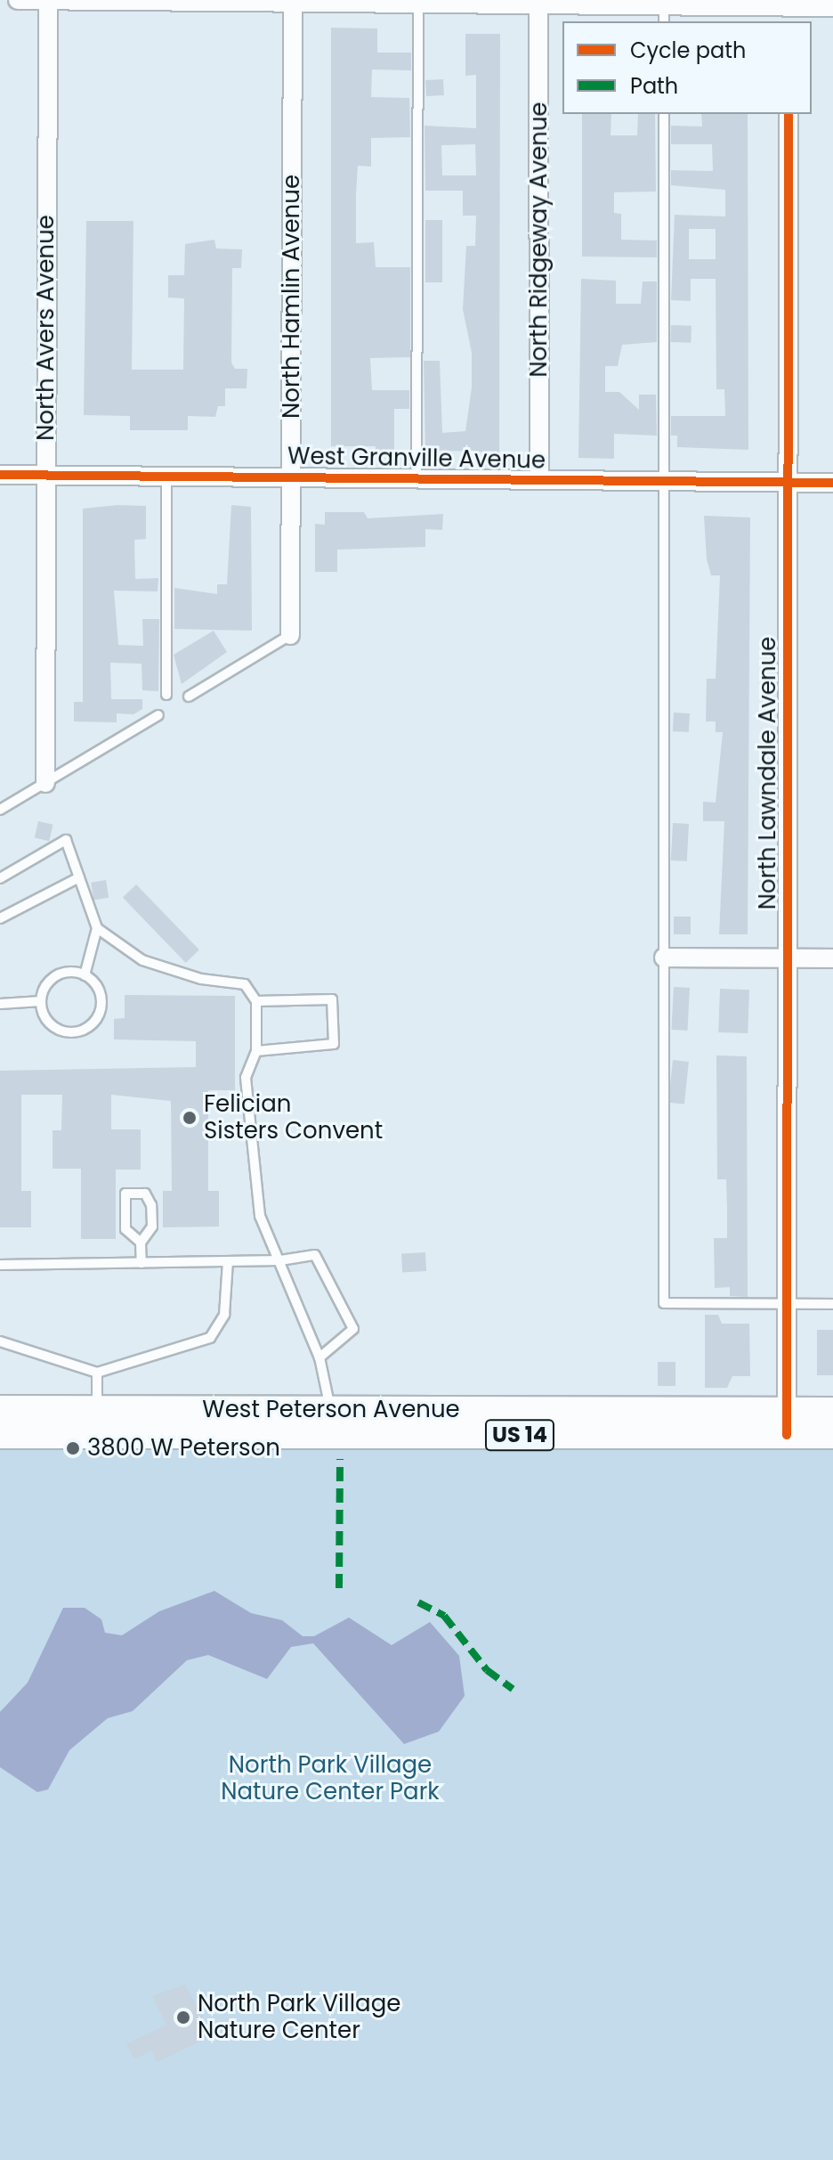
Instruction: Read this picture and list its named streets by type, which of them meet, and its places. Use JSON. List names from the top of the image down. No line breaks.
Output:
{"streets":{"main road":["West Peterson Avenue","US 14"],"street":["North Ridgeway Avenue","North Hamlin Avenue","North Avers Avenue","West Granville Avenue","North Lawndale Avenue"]},"crossings":[["North Ridgeway Avenue","West Granville Avenue"],["North Hamlin Avenue","West Granville Avenue"],["North Avers Avenue","West Granville Avenue"],["West Granville Avenue","North Lawndale Avenue"],["North Lawndale Avenue","West Peterson Avenue"]],"parks":["North Park Village Nature Center Park"],"places":["Felician Sisters Convent","3800 W Peterson","North Park Village Nature Center"],"legend":["Cycle path","Path"]}
